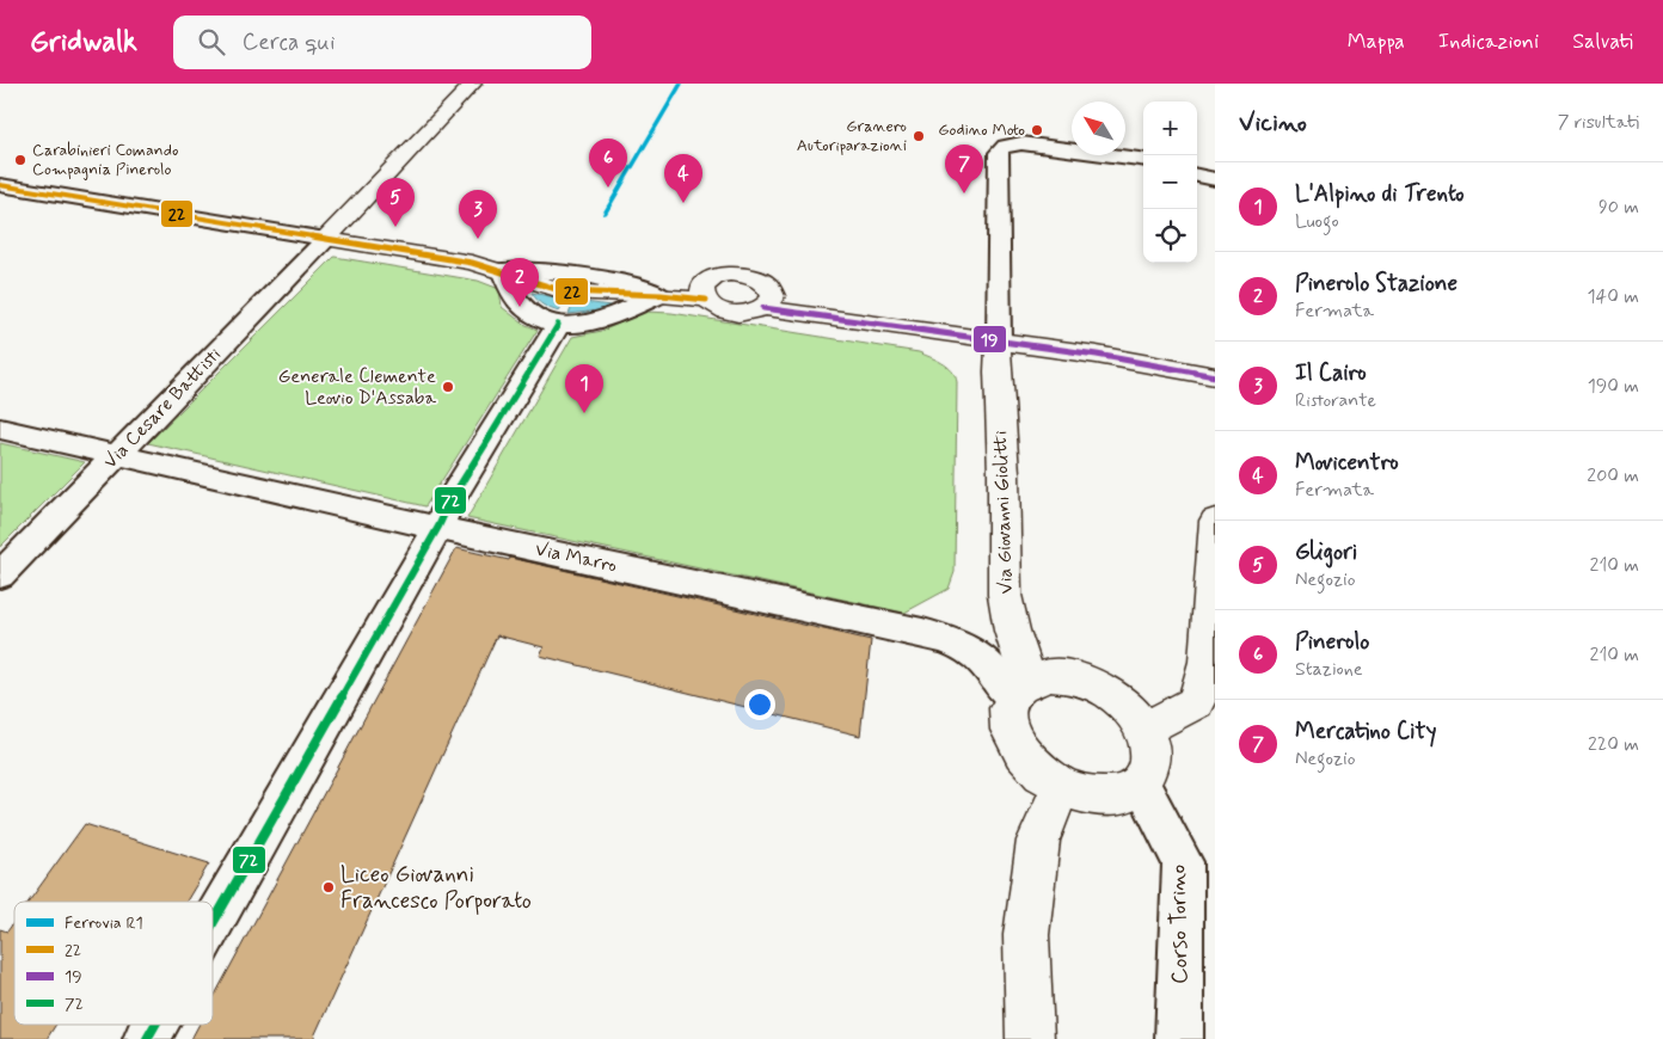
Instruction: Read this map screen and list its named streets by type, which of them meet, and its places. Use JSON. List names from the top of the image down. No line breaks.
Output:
{"streets":{"street":["Via Cesare Battisti","Via Giovanni Giolitti","Via Marro","Corso Torino"]},"crossings":[["Via Cesare Battisti","Via Marro"],["Via Giovanni Giolitti","Via Marro"],["Via Giovanni Giolitti","Corso Torino"],["Via Marro","Corso Torino"]],"places":["Godino Moto","Granero Autoriparazioni","Carabinieri Comando Compagnia Pinerolo","Generale Clemente Leovio D'Assaba","Liceo Giovanni Francesco Porporato"],"lines":["rail line R1","transit line 22","transit line 19","transit line 72"],"legend":["Ferrovia R1","22","19","72"],"north":"top left","page":{"header":"Gridwalk","search":"Cerca qui","nav":["Mappa","Indicazioni","Salvati"],"heading":["Vicino","7 risultati"],"map_buttons":["+","−"],"pins":["6","7","4","5","3","2","1"],"list":[{"mark":"1","name":"L'Alpino di Trento","note":"Luogo","value":"90 m"},{"mark":"2","name":"Pinerolo Stazione","note":"Fermata","value":"140 m"},{"mark":"3","name":"Il Cairo","note":"Ristorante","value":"190 m"},{"mark":"4","name":"Movicentro","note":"Fermata","value":"200 m"},{"mark":"5","name":"Gligori","note":"Negozio","value":"210 m"},{"mark":"6","name":"Pinerolo","note":"Stazione","value":"210 m"},{"mark":"7","name":"Mercatino City","note":"Negozio","value":"220 m"}]}}
